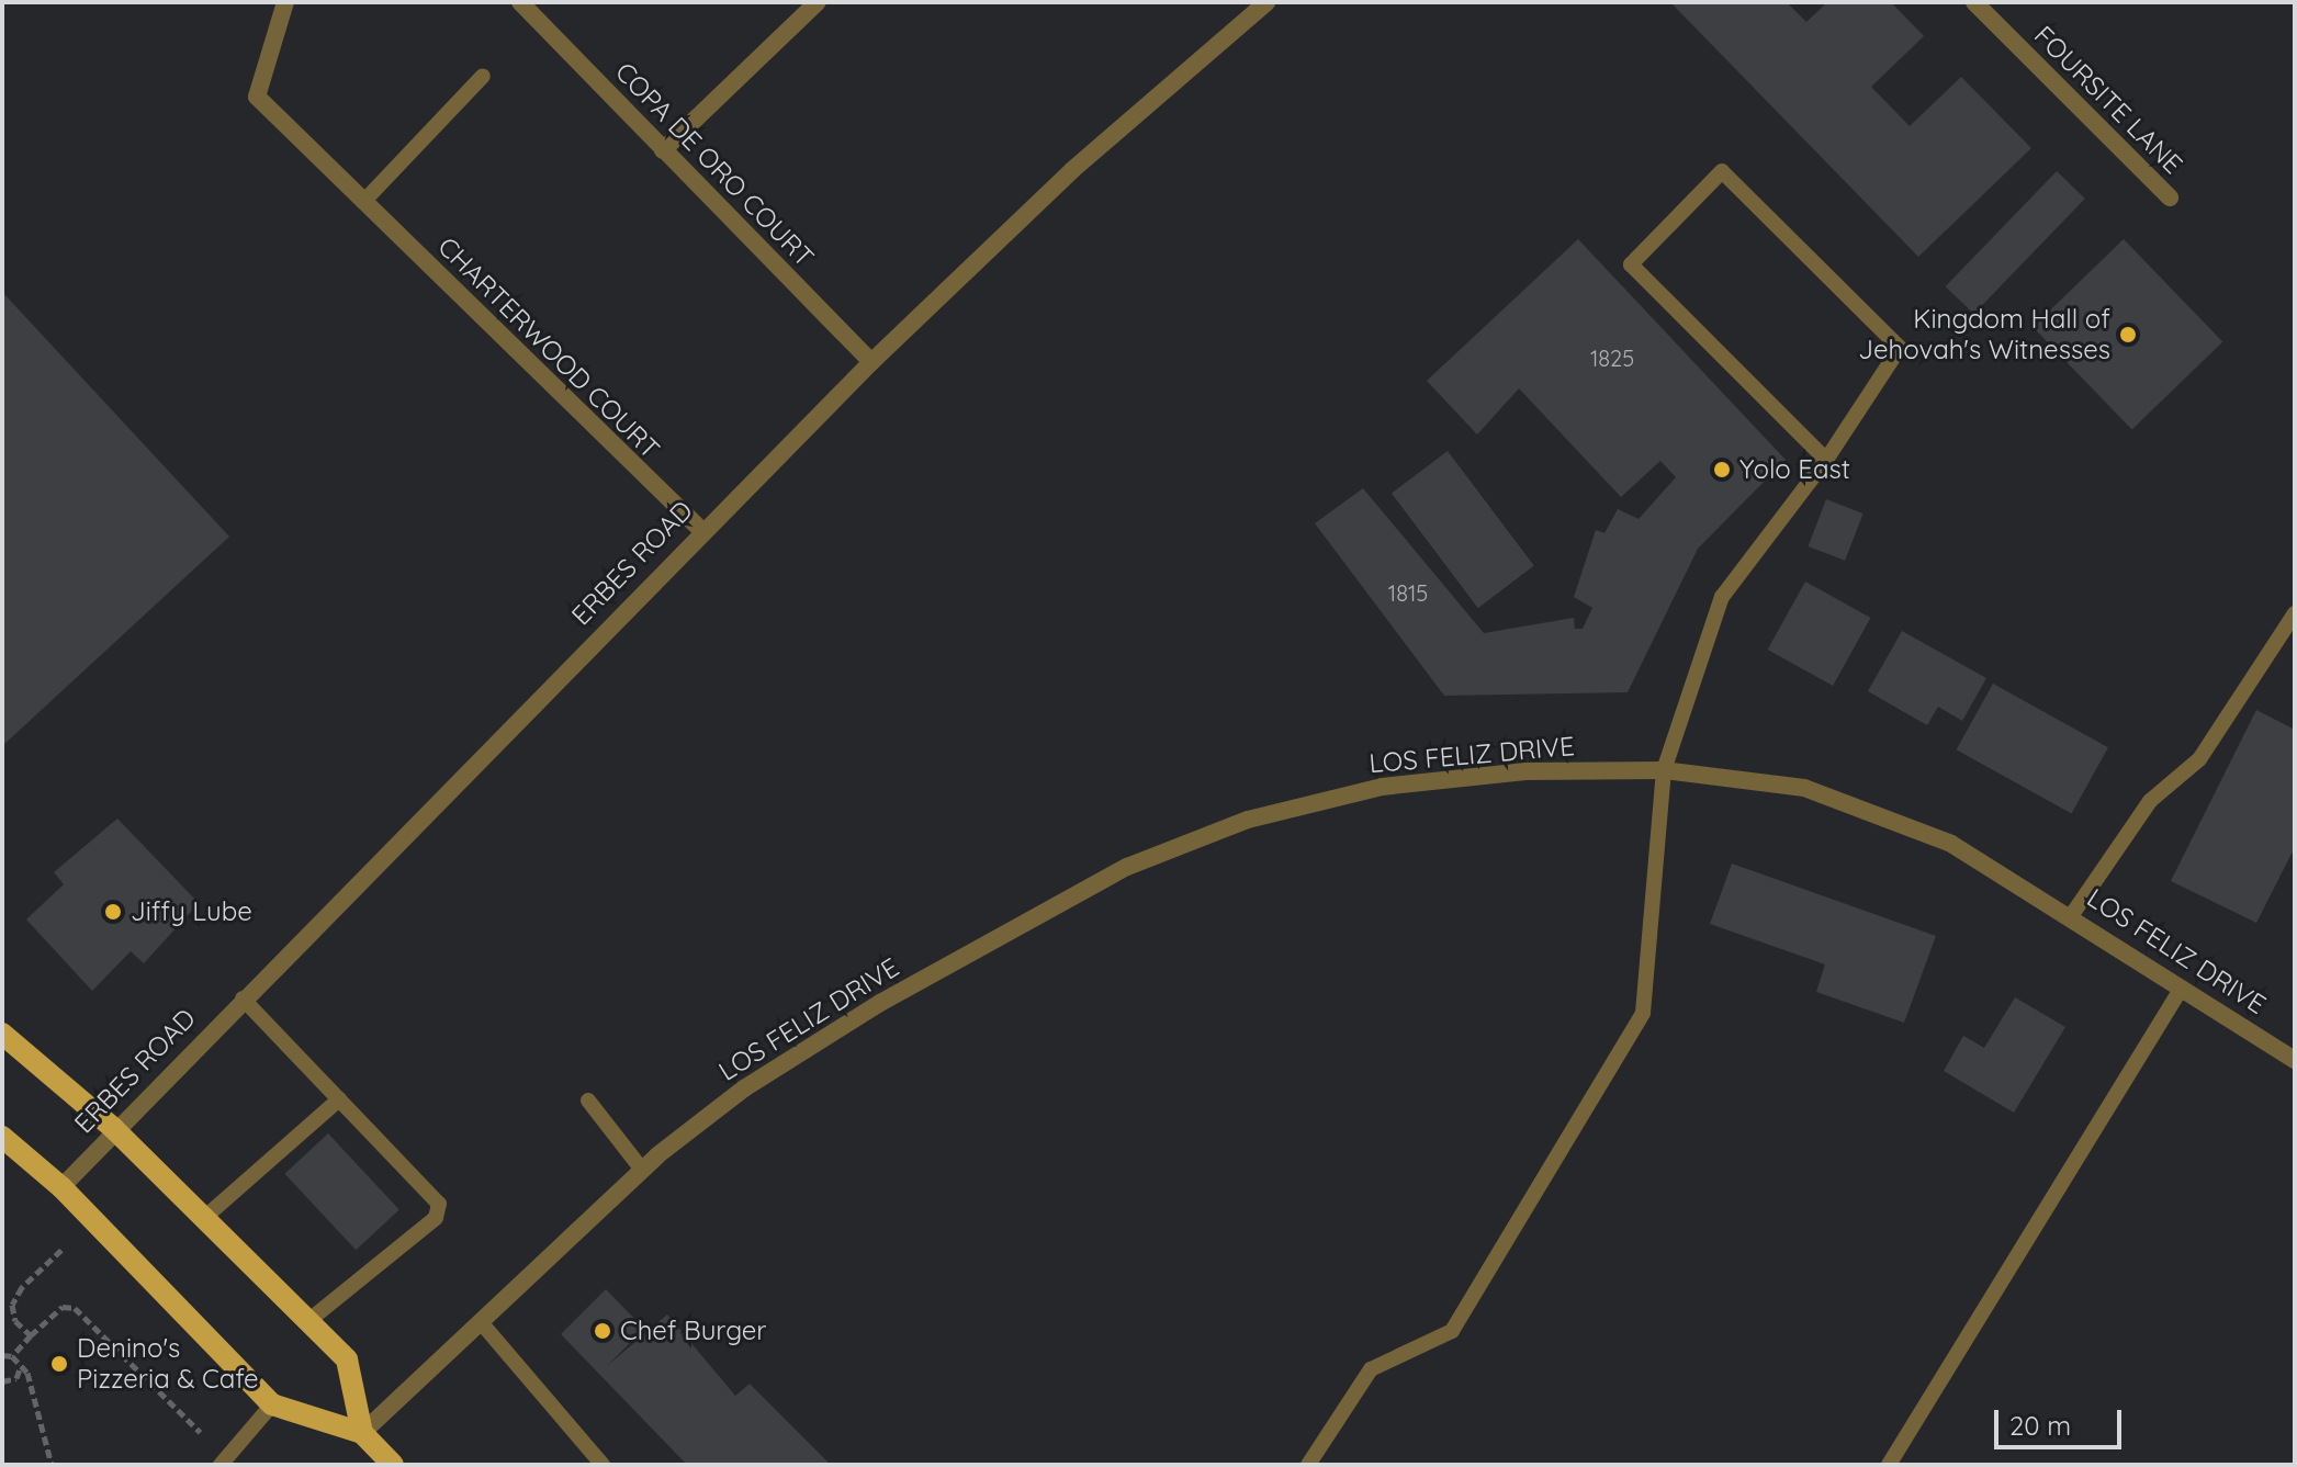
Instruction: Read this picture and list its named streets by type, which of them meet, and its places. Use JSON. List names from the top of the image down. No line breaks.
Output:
{"streets":{"street":["FOURSITE LANE","COPA DE ORO COURT","CHARTERWOOD COURT","ERBES ROAD","LOS FELIZ DRIVE"]},"crossings":[["COPA DE ORO COURT","ERBES ROAD"],["CHARTERWOOD COURT","ERBES ROAD"]],"places":["Kingdom Hall of Jehovah's Witnesses","Yolo East","Jiffy Lube","Chef Burger","Denino's Pizzeria & Cafe"],"house_numbers":["1825","1815"],"scale_bar":"20 m"}
